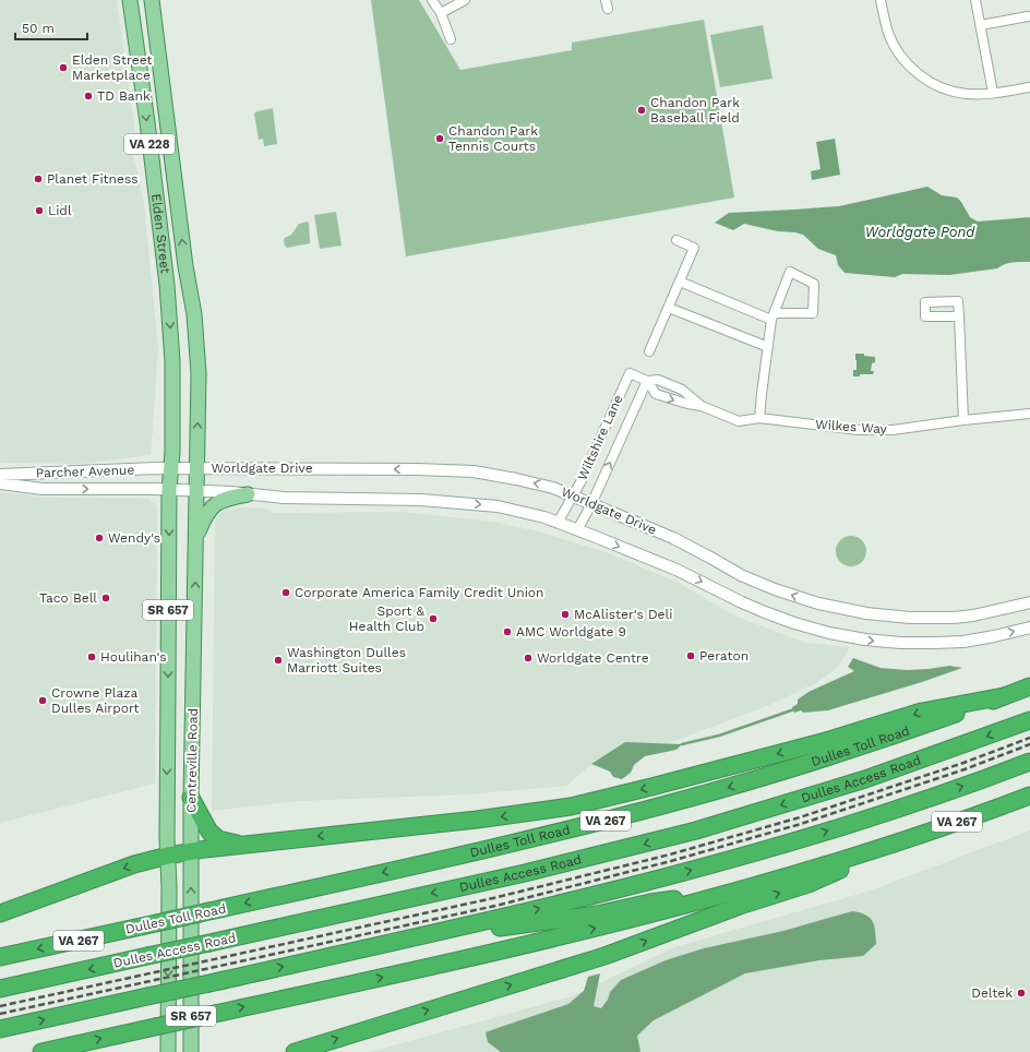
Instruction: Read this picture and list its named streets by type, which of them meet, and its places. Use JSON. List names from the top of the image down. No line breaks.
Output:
{"streets":{"highway":["Dulles Toll Road","Dulles Access Road","VA 267"],"main road":["VA 228","Elden Street","SR 657","Centreville Road"],"street":["Wilkes Way","Wiltshire Lane","Worldgate Drive","Parcher Avenue"]},"crossings":[["Elden Street","Worldgate Drive"],["Elden Street","Parcher Avenue"],["Elden Street","Centreville Road"],["Wilkes Way","Wiltshire Lane"],["Wiltshire Lane","Worldgate Drive"],["Worldgate Drive","Parcher Avenue"],["Worldgate Drive","Centreville Road"],["Parcher Avenue","Centreville Road"]],"water":["Worldgate Pond"],"places":["Elden Street Marketplace","TD Bank","Chandon Park Baseball Field","Chandon Park Tennis Courts","Planet Fitness","Lidl","Wendy's","Corporate America Family Credit Union","Taco Bell","McAlister's Deli","Sport & Health Club","AMC Worldgate 9","Peraton","Houlihan's","Worldgate Centre","Washington Dulles Marriott Suites","Crowne Plaza Dulles Airport","Deltek"],"scale_bar":"50 m"}
